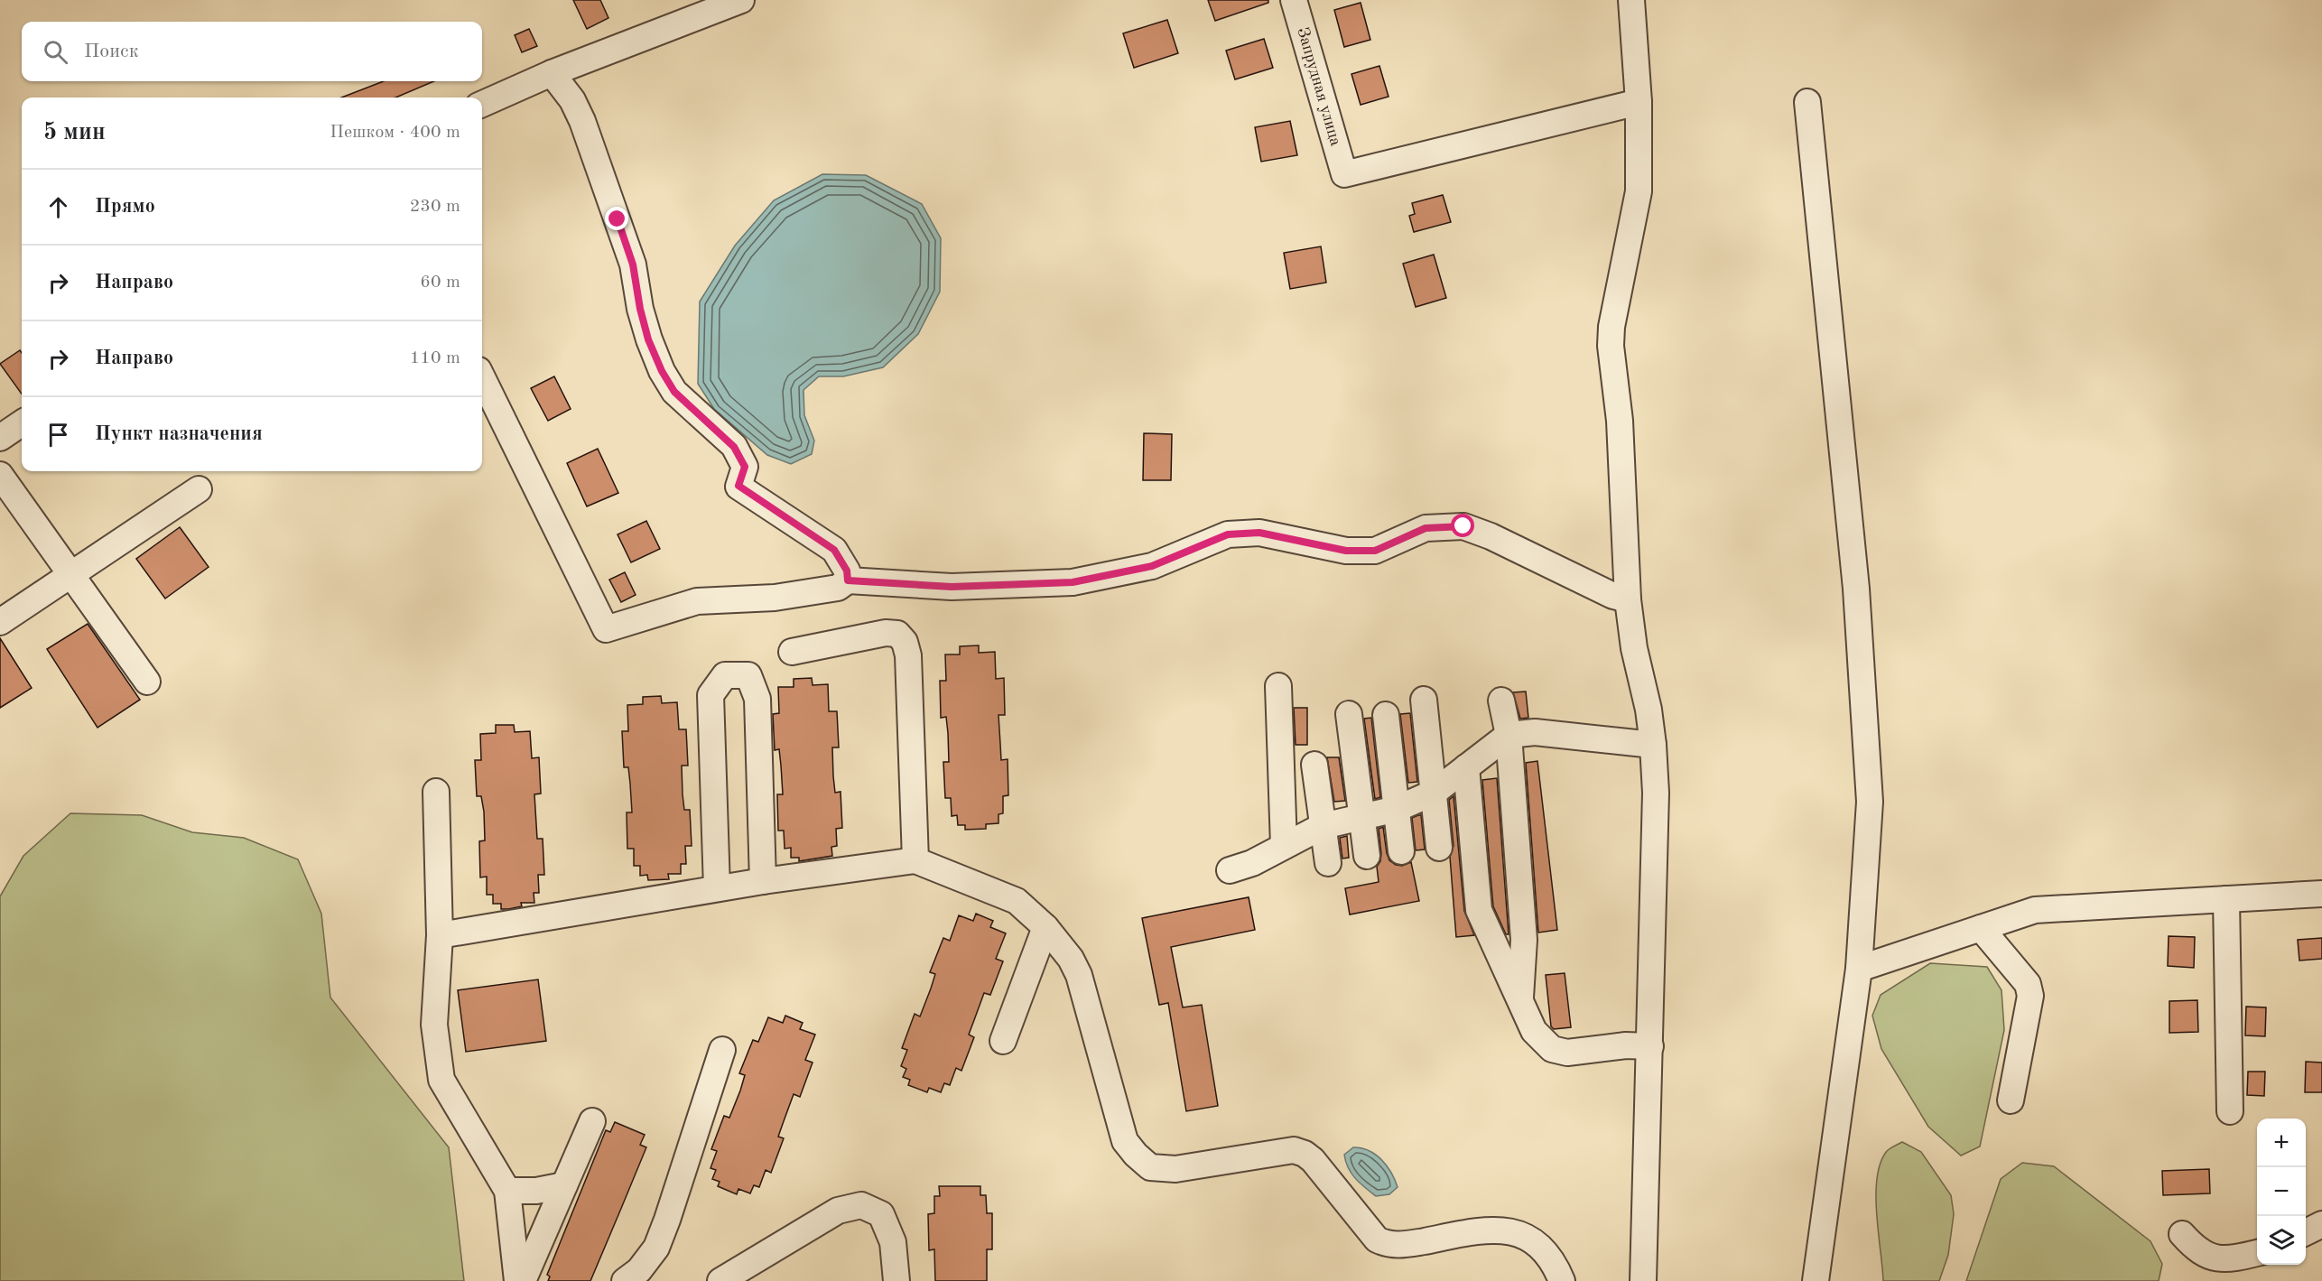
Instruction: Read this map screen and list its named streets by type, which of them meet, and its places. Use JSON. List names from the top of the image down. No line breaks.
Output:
{"streets":{"street":["Запрудная улица"]},"page":{"search":"Поиск","heading":["5 мин","Пешком · 400 m"],"list":[["Прямо","230 m"],["Направо","60 m"],["Направо","110 m"],"Пункт назначения"],"map_buttons":["+","−"]}}
